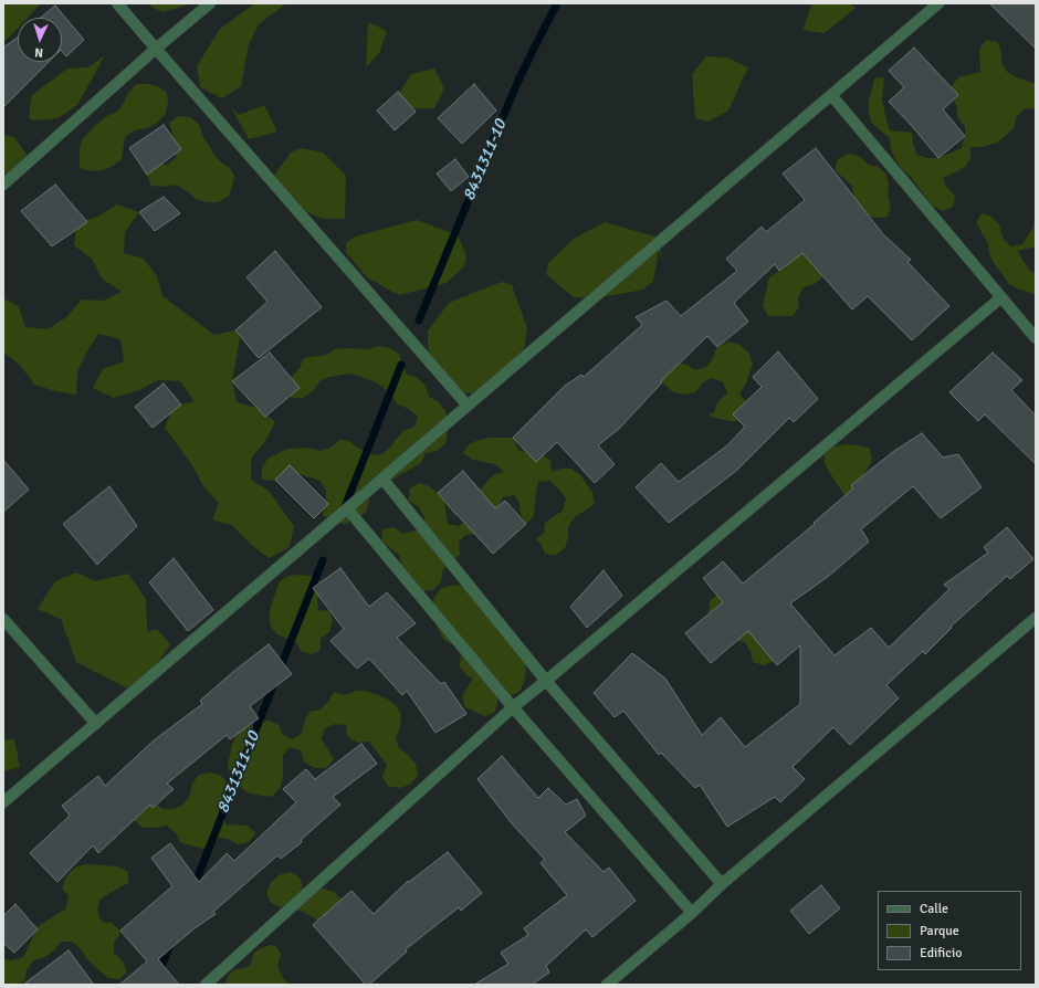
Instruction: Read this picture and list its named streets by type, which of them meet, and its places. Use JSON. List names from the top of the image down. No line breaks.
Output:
{"water":["8431311-10"],"legend":["Calle","Parque","Edificio"],"north":"bottom"}
